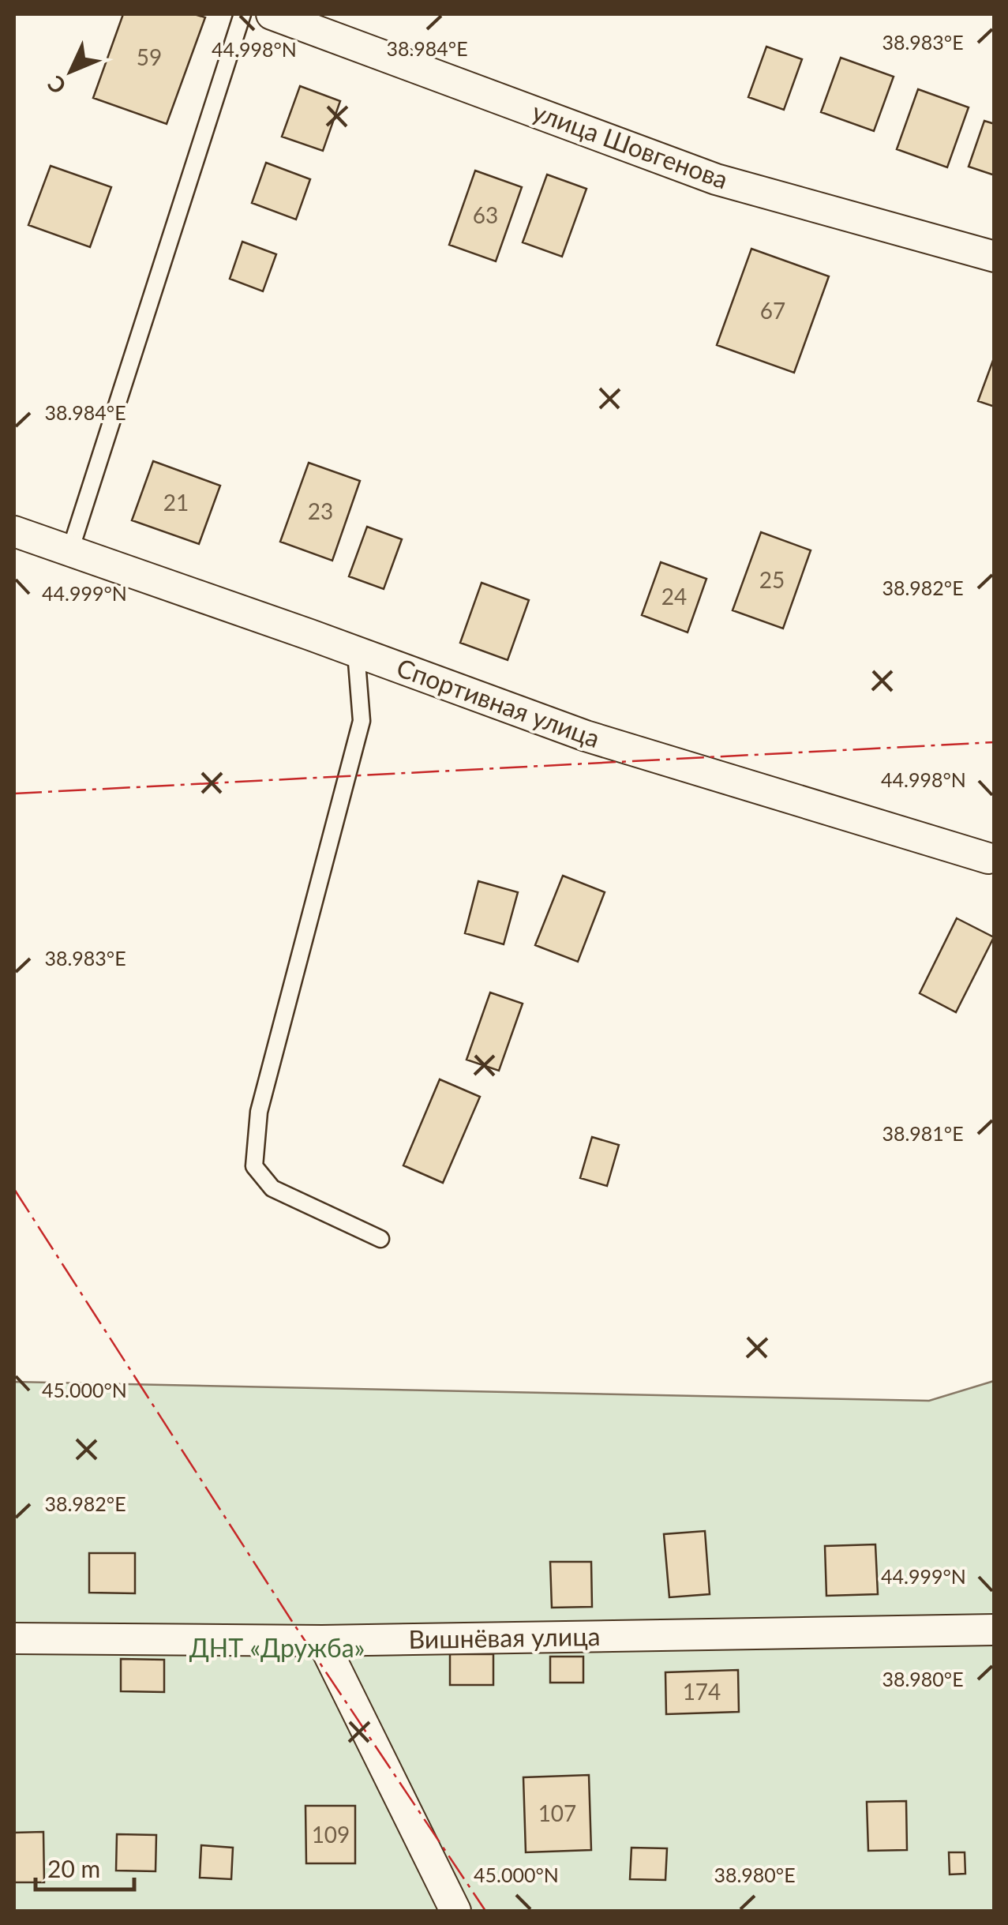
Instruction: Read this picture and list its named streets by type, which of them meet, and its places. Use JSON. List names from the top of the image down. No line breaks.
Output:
{"streets":{"street":["улица Шовгенова","Спортивная улица","Вишнёвая улица"]},"parks":["ДНТ «Дружба»"],"house_numbers":["59","63","67","21","23","25","24","174","107","109"],"scale_bar":"20 m","north":"bottom left","coordinates":["38.983°E","38.984°E","44.998°N","38.982°E","44.999°N","38.981°E","45.000°N","38.980°E"]}
